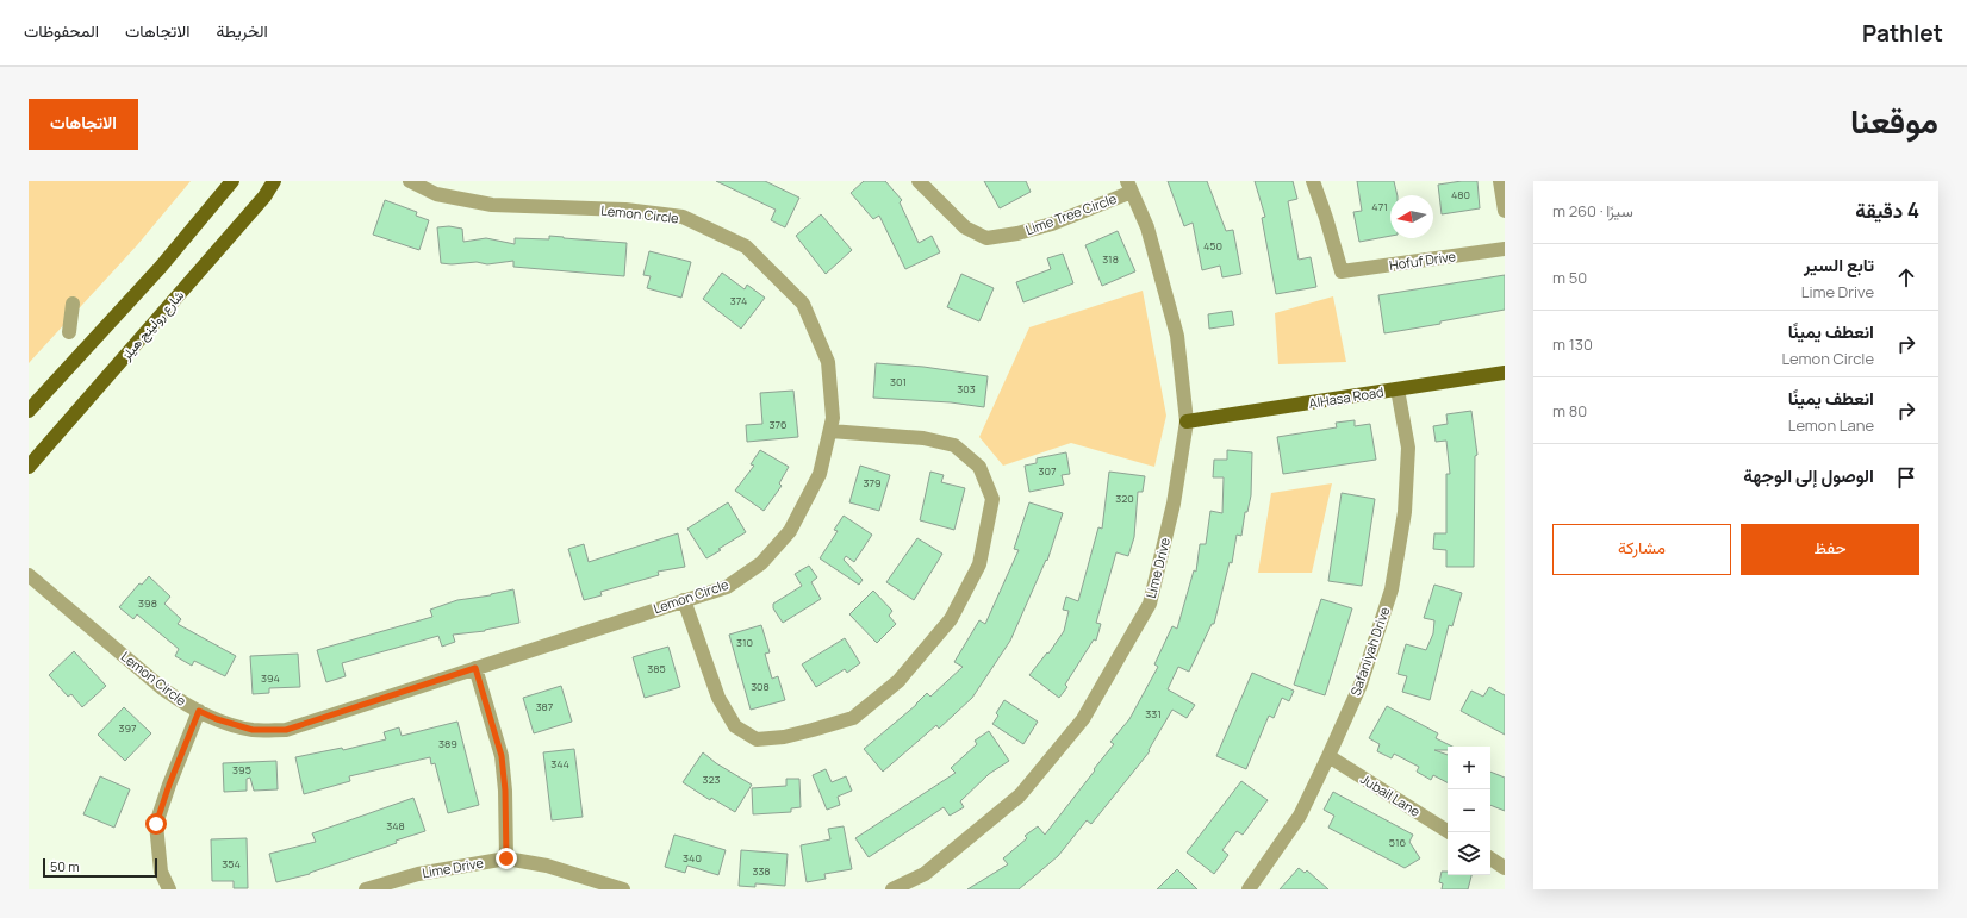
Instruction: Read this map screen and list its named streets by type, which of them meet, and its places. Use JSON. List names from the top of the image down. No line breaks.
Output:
{"streets":{"main road":["شارع رولينج هيلز","AlHasa Road"],"street":["Lemon Circle","Lime Tree Circle","Hofuf Drive","Lime Drive","Safaniyah Drive","Jubail Lane"]},"crossings":[["Lime Tree Circle","Lime Drive"],["AlHasa Road","Lime Drive"],["AlHasa Road","Safaniyah Drive"],["Safaniyah Drive","Jubail Lane"]],"house_numbers":["480","471","450","318","374","301","303","376","307","379","320","398","310","385","394","308","387","331","397","389","344","395","323","348","516","340","354","338"],"scale_bar":"50 m","north":"left","page":{"header":"Pathlet","nav":["الخريطة","الاتجاهات","المحفوظات"],"title":"موقعنا","buttons":["الاتجاهات",["حفظ","مشاركة"]],"heading":["4 دقيقة","سيرًا · 260 m"],"list":[["تابع السير","Lime Drive","50 m"],["انعطف يمينًا","Lemon Circle","130 m"],["انعطف يمينًا","Lemon Lane","80 m"],"الوصول إلى الوجهة"],"map_buttons":["+","−"],"scale":"50 m"}}
